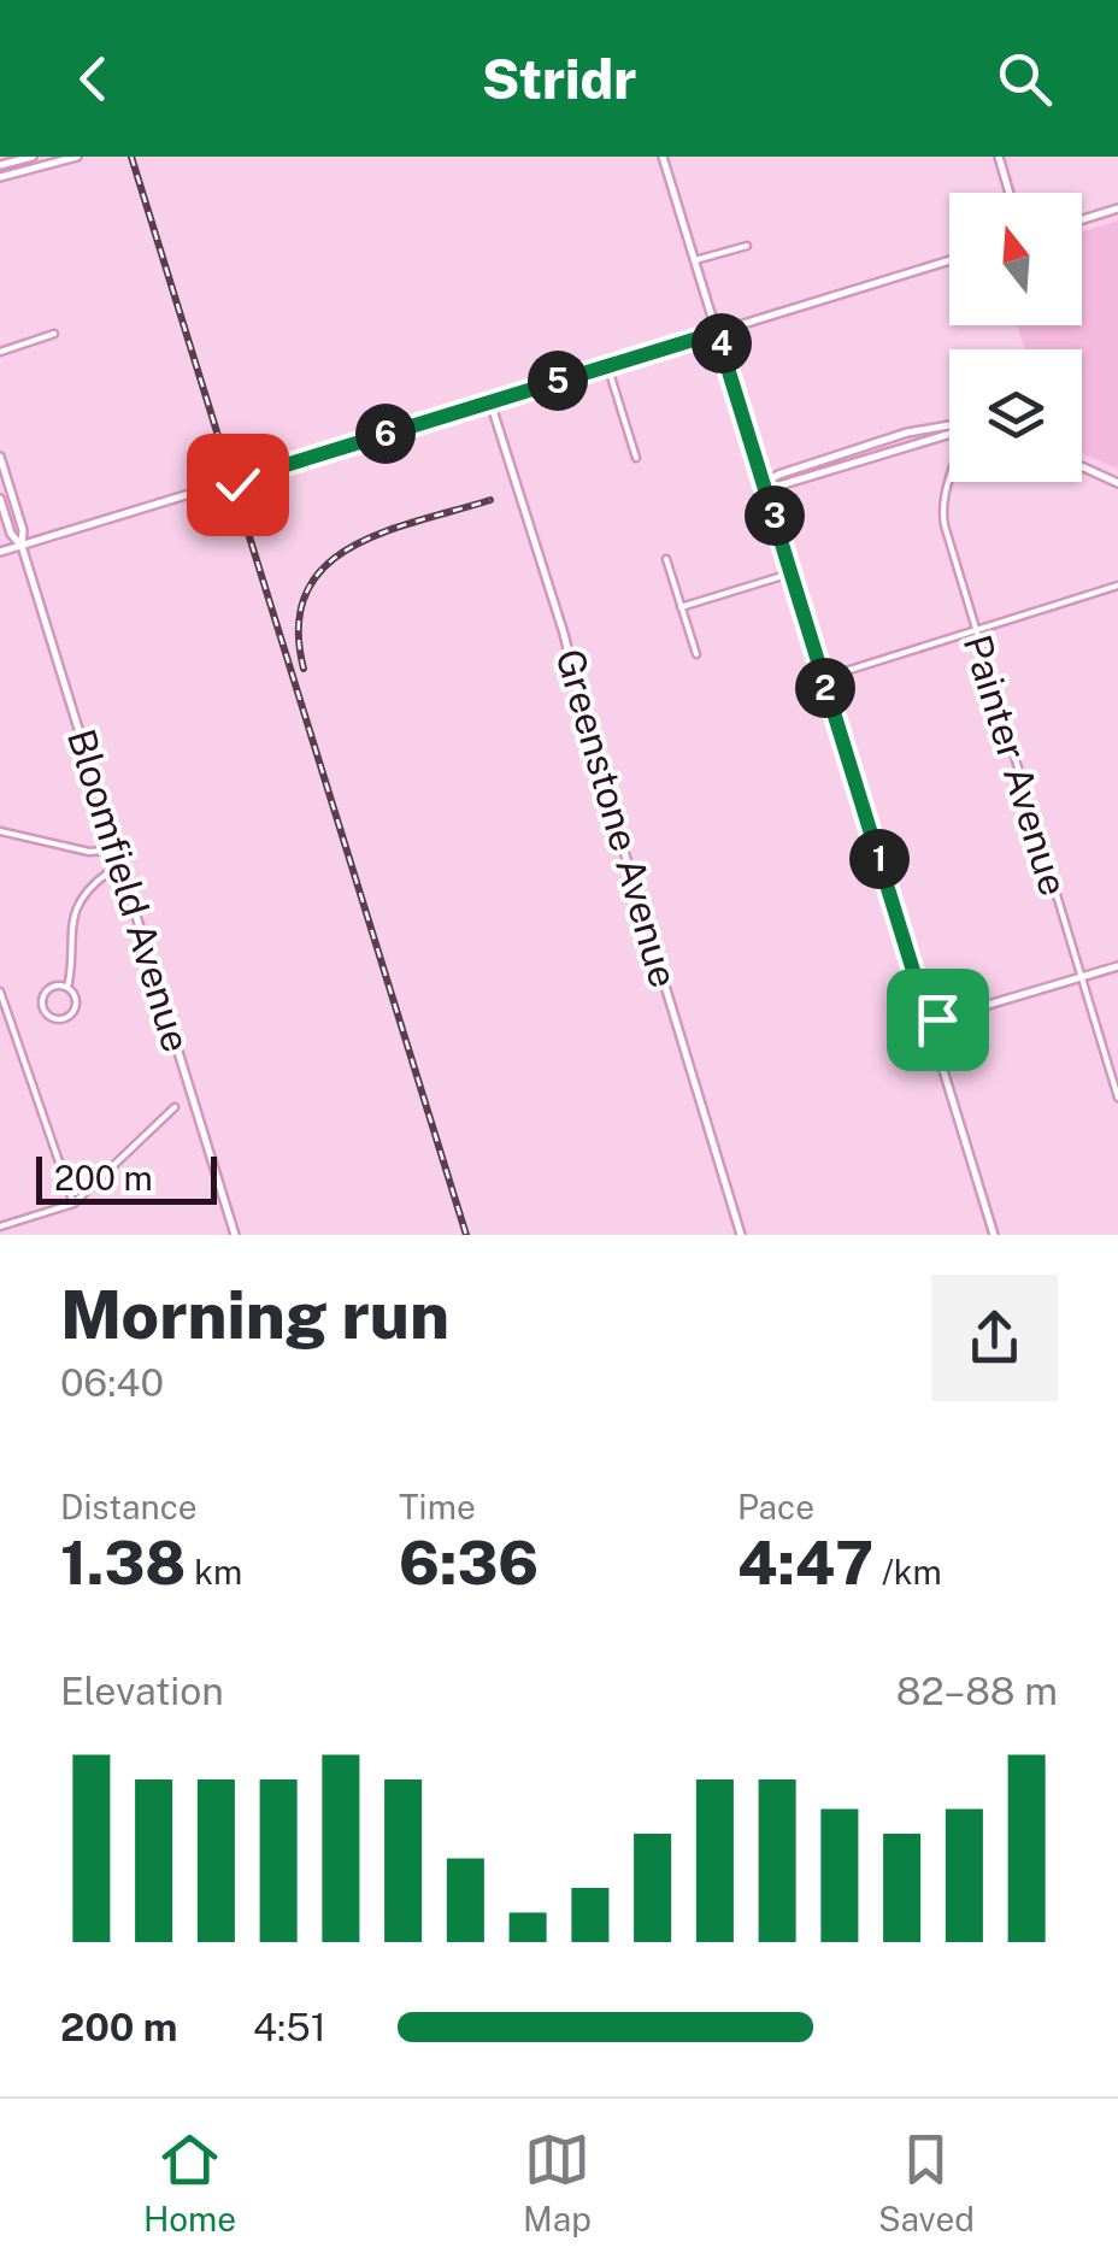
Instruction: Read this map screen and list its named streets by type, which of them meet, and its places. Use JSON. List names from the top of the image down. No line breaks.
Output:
{"streets":{"main road":["Greenstone Avenue","Bloomfield Avenue"],"street":["Painter Avenue"]},"scale_bar":"200 m","north":"top","page":{"header":"Stridr","pins":["4","5","6","3","2","1"],"scale":"200 m","heading":["Morning run","06:40"],"stats":[["Distance","1.38 km"],["Time","6:36"],["Pace","4:47 /km"]],"chart":["Elevation","82–88 m"],"list":[{"name":"200 m","note":"4:51"}],"tabs":["Home","Map","Saved"]}}
